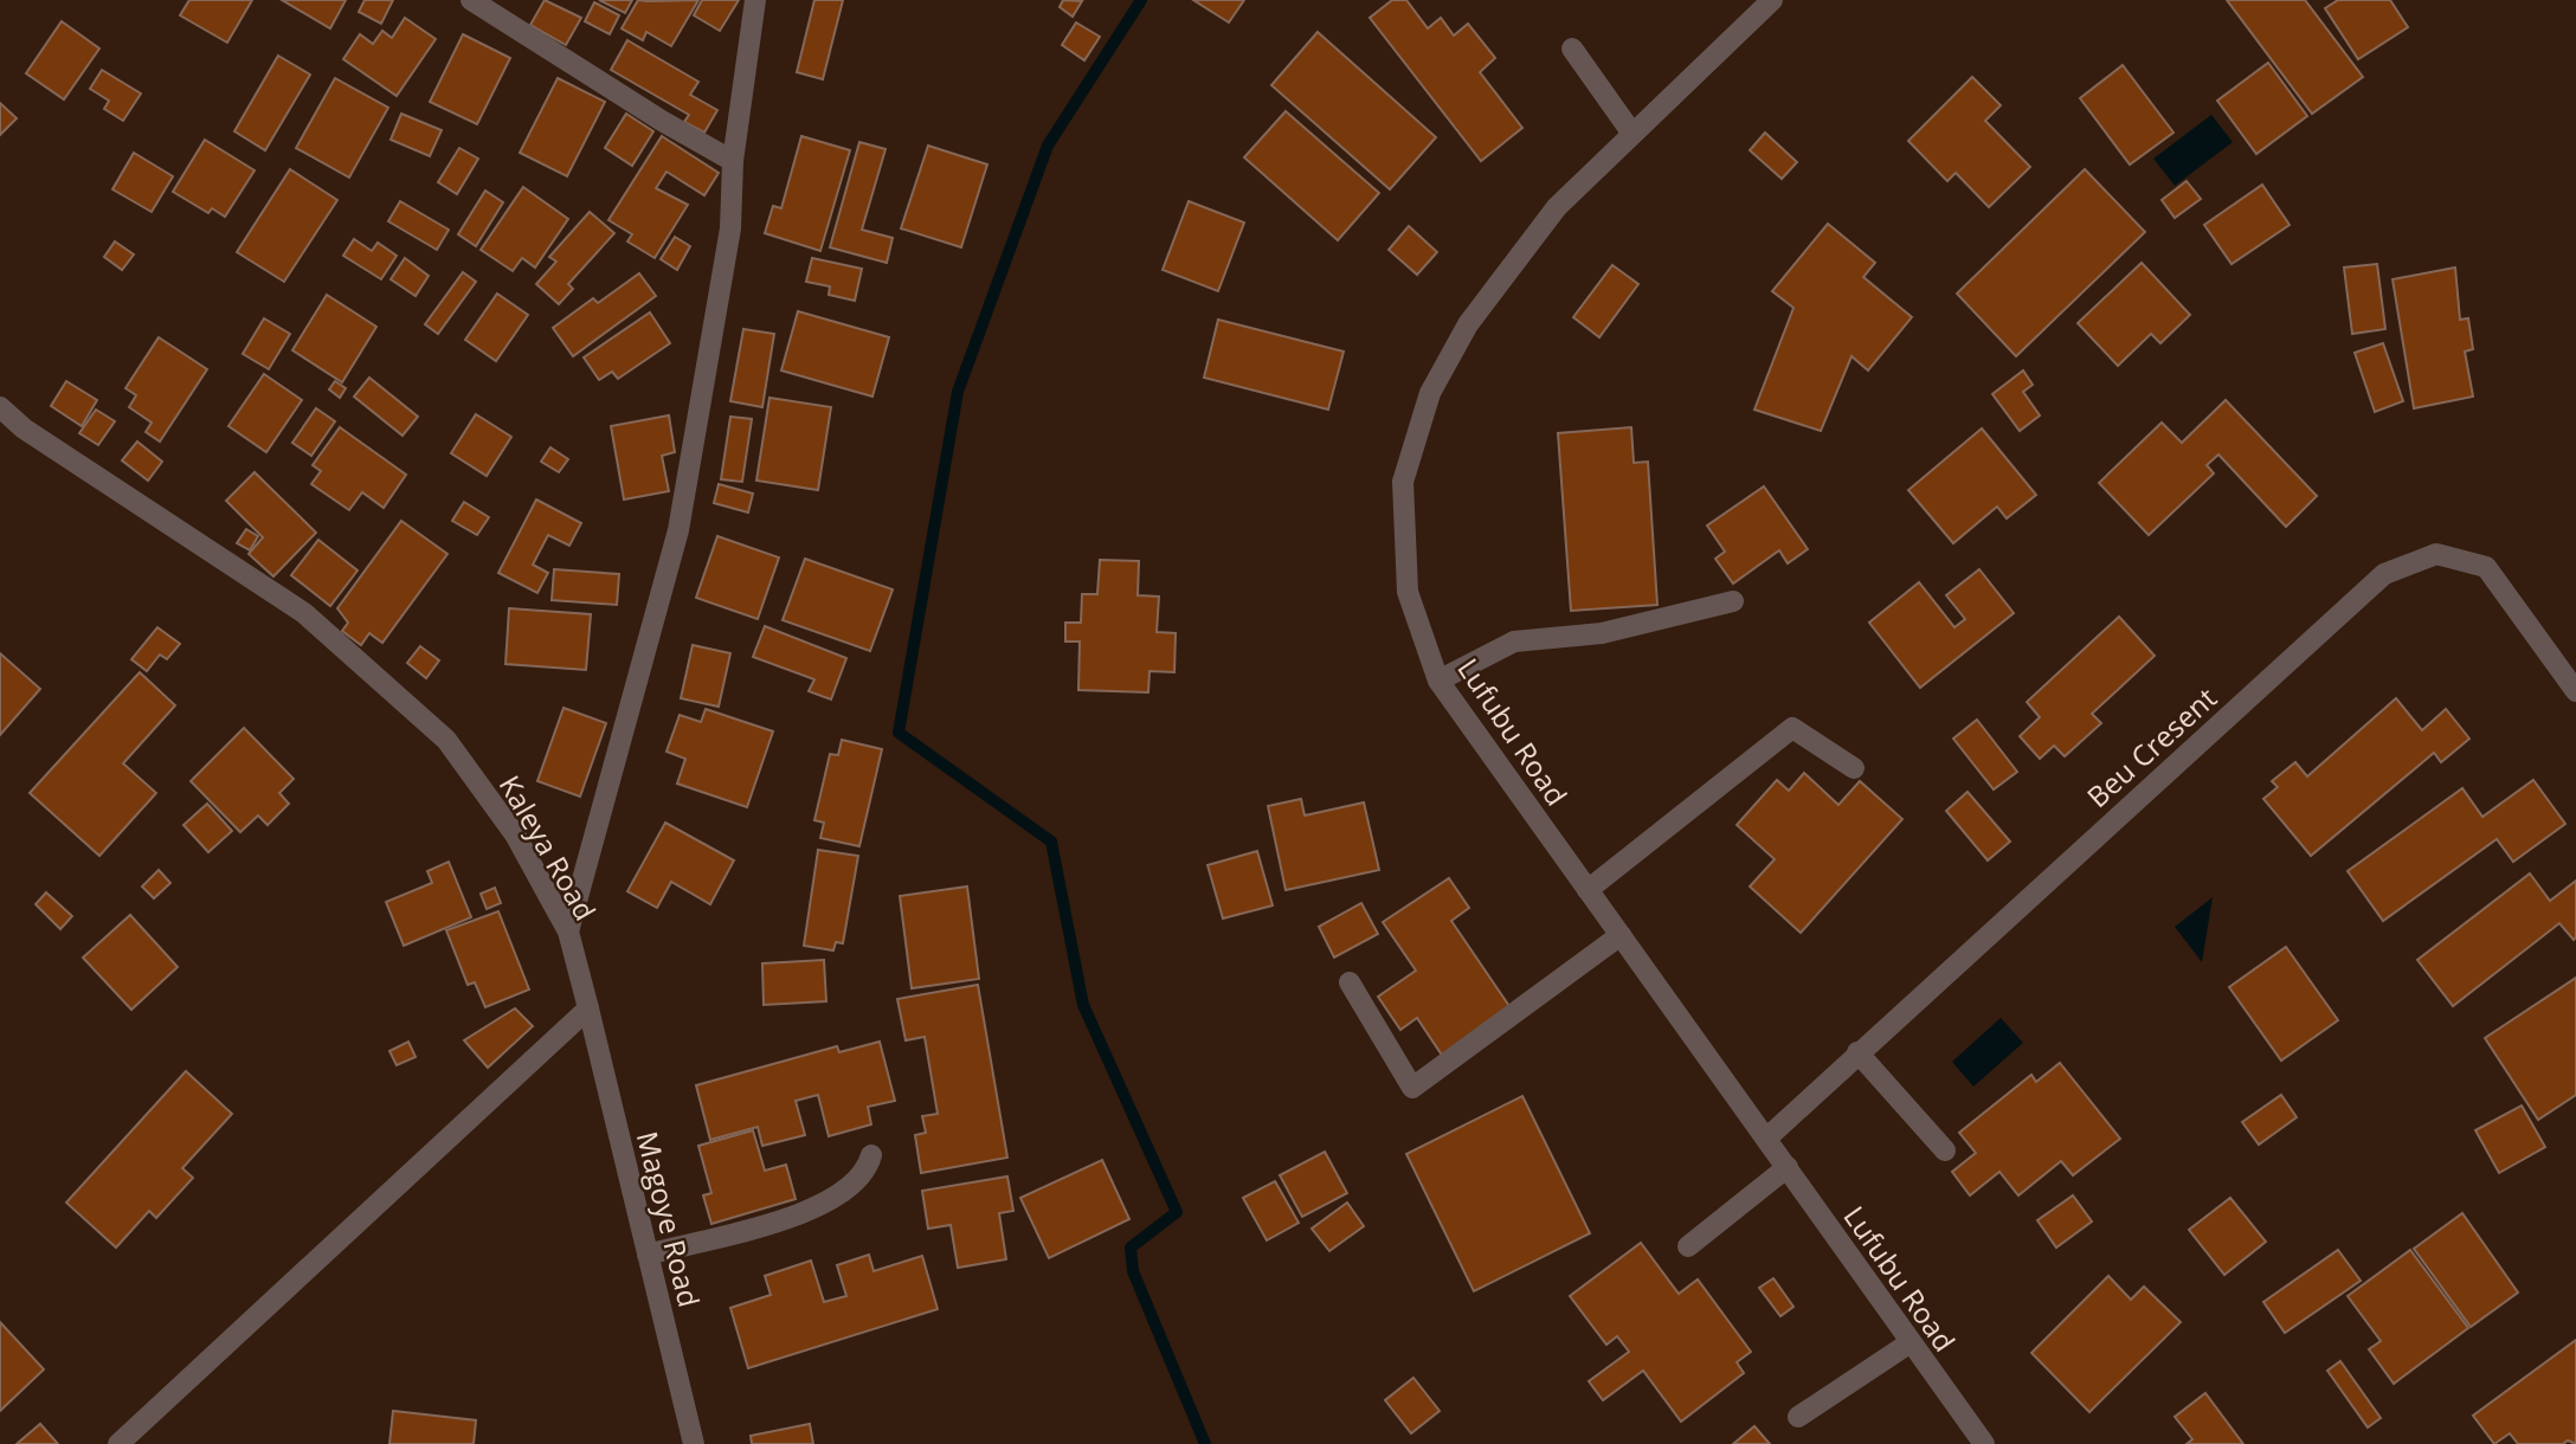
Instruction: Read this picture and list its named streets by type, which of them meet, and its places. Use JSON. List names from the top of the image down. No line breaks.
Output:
{"streets":{"street":["Lufubu Road","Beu Cresent","Kaleya Road","Magoye Road"]},"crossings":[["Lufubu Road","Beu Cresent"],["Kaleya Road","Magoye Road"]]}
